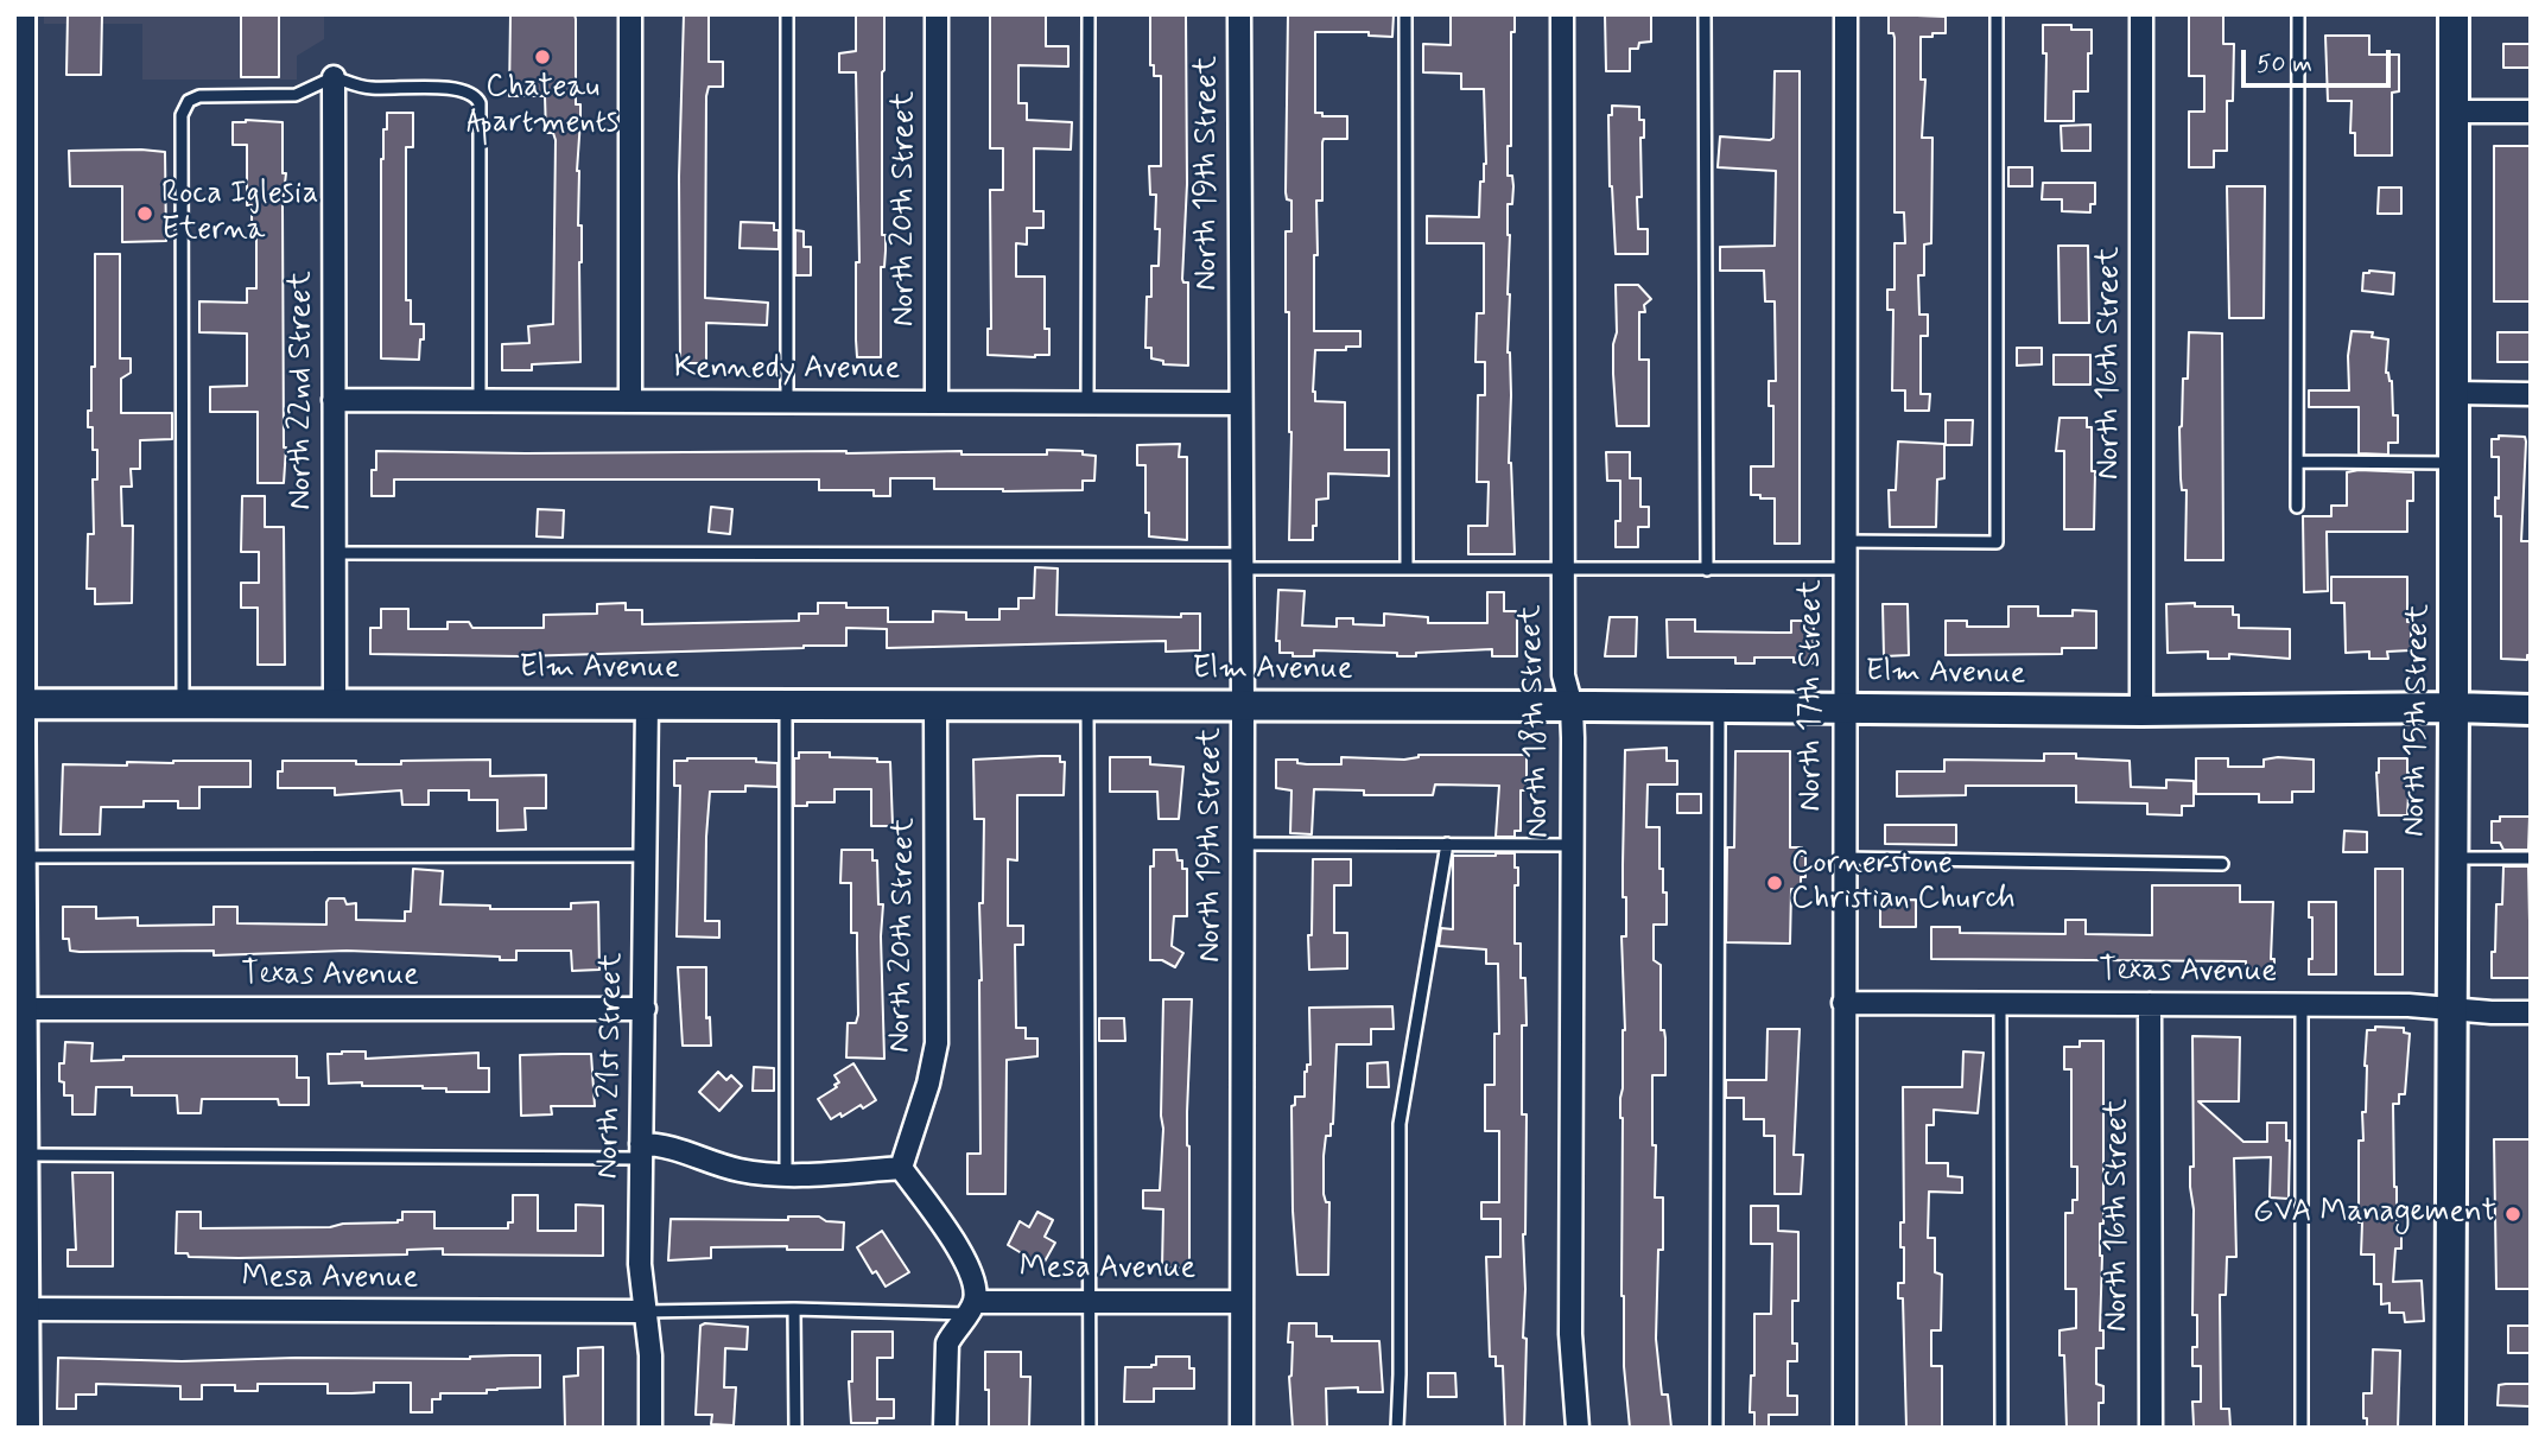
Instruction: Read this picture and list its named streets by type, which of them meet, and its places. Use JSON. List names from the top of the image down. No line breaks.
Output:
{"streets":{"street":["North 19th Street","North 20th Street","North 16th Street","Kennedy Avenue","North 22nd Street","Elm Avenue","North 17th Street","North 15th Street","North 18th Street","Texas Avenue","North 21st Street","Mesa Avenue"]},"crossings":[["North 19th Street","Kennedy Avenue"],["North 19th Street","Elm Avenue"],["North 19th Street","Mesa Avenue"],["North 20th Street","Kennedy Avenue"],["North 20th Street","Elm Avenue"],["North 16th Street","Elm Avenue"],["North 16th Street","Texas Avenue"],["Kennedy Avenue","North 22nd Street"],["North 22nd Street","Elm Avenue"],["Elm Avenue","North 17th Street"],["Elm Avenue","North 15th Street"],["Elm Avenue","North 18th Street"],["Elm Avenue","North 21st Street"],["North 17th Street","Texas Avenue"],["North 15th Street","Texas Avenue"],["Texas Avenue","North 21st Street"],["North 21st Street","Mesa Avenue"]],"places":["Chateau Apartments","Roca Iglesia Eterna","Cornerstone Christian Church","GVA Management"],"scale_bar":"50 m"}
